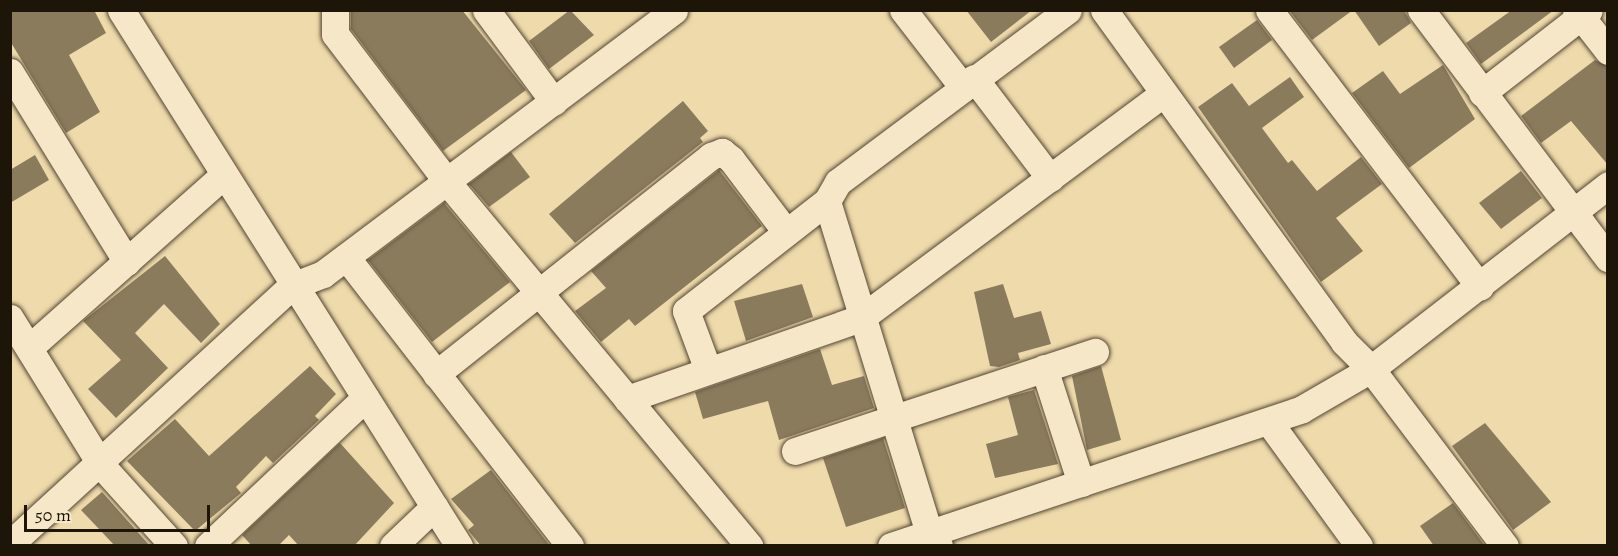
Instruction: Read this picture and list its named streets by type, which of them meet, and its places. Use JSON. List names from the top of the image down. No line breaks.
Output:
{"scale_bar":"50 m"}
